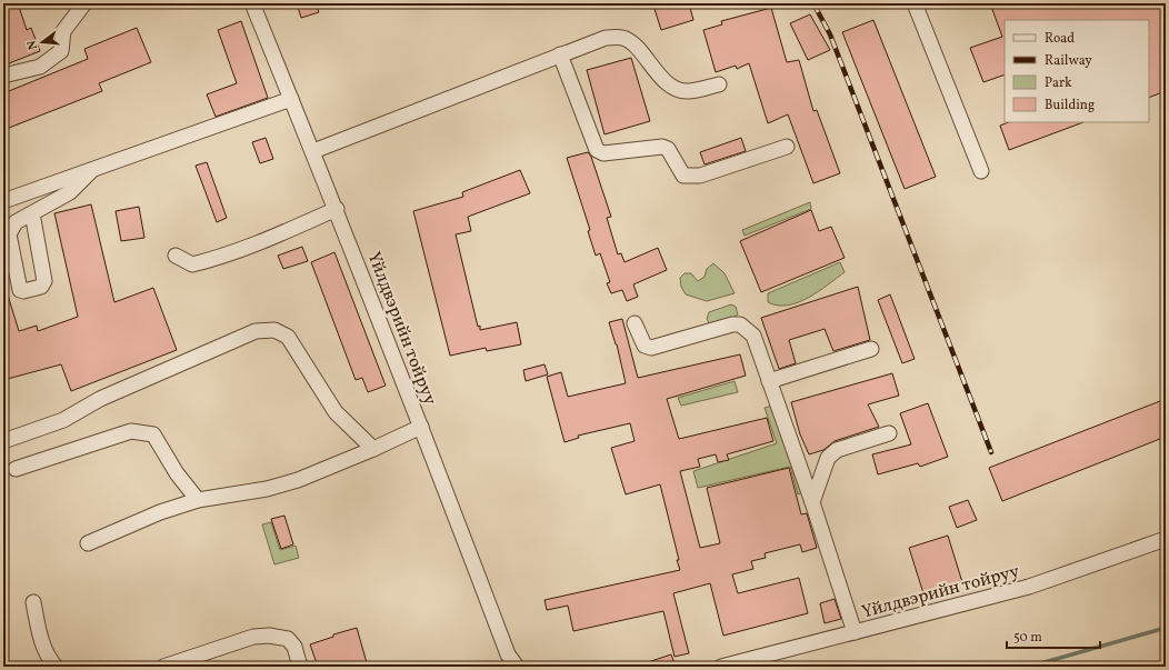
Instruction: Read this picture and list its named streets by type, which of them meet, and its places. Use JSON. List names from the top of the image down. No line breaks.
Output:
{"streets":{"lane":["Үйлдвэрийн тойруу"]},"legend":["Road","Railway","Park","Building"],"scale_bar":"50 m","north":"left"}
